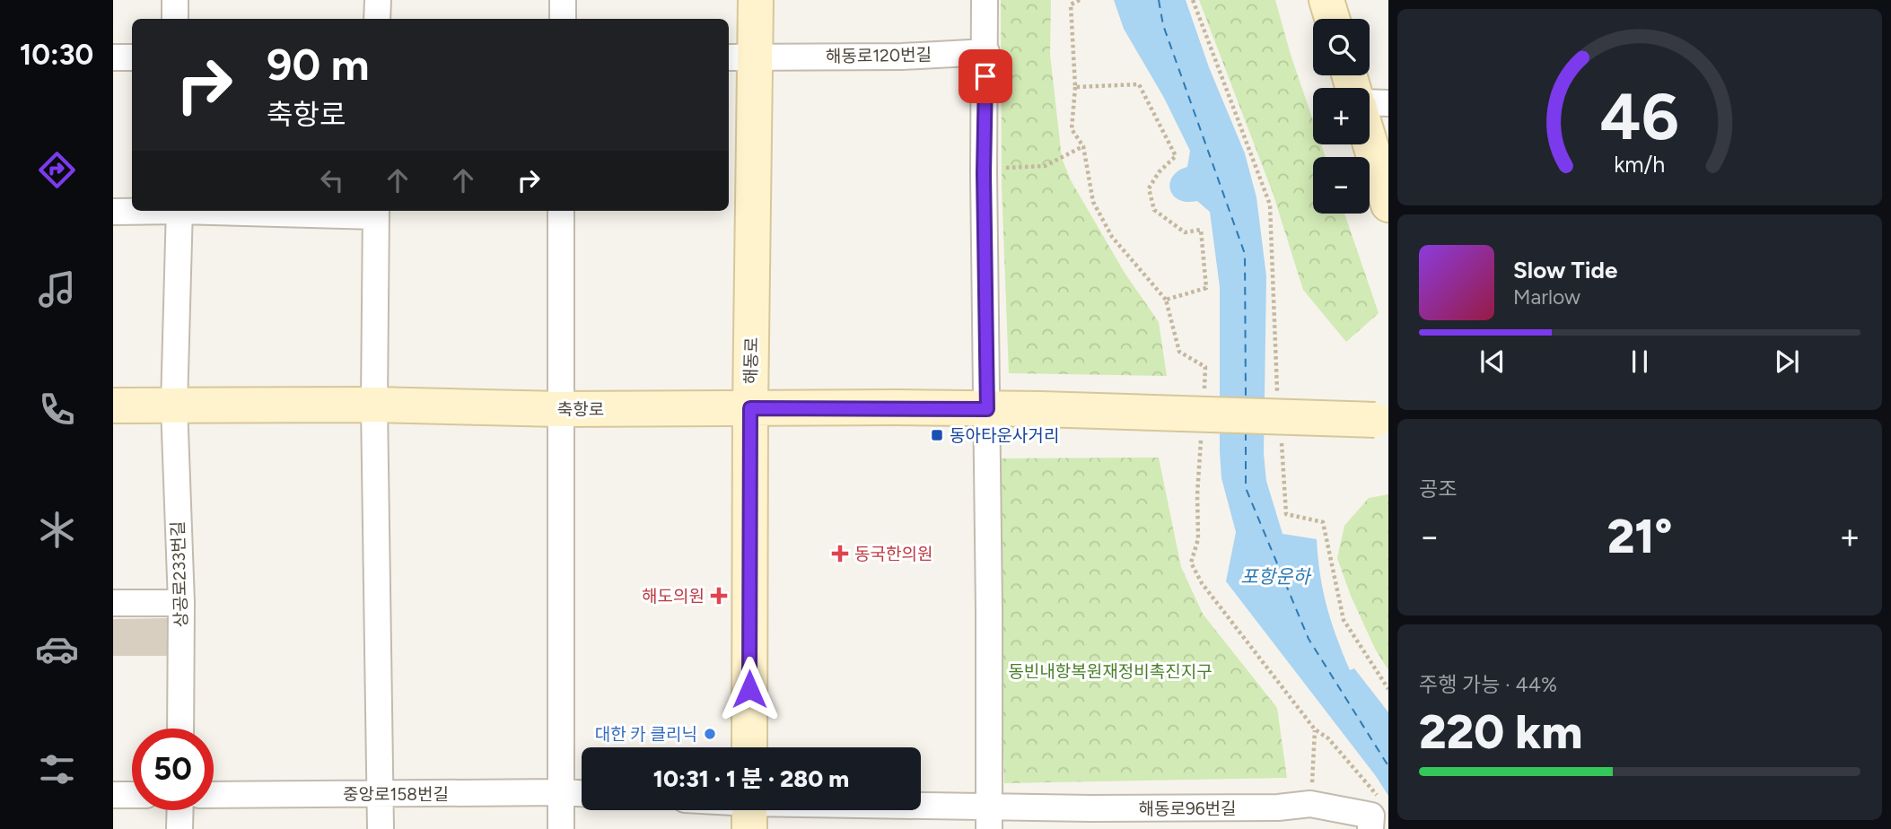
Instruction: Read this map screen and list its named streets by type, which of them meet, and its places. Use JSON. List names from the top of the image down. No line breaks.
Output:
{"streets":{"main road":["해동로","축항로"],"street":["해동로120번길","상공로233번길","중앙로158번길","해동로96번길"]},"crossings":[["해동로120번길","해동로"],["해동로","축항로"],["축항로","상공로233번길"]],"water":["포항운하"],"parks":["동빈내항복원재정비촉진지구"],"places":{"transit":["동아타운사거리"],"health":["동국한의원","해도의원"],"other":["대한 카 클리닉"]},"page":{"tabs":"10:30","map_buttons":["+","−"],"turn":["90 m","축항로"],"song":["Slow Tide","Marlow"],"tile":["공조",["주행 가능 · 44%","220 km"]],"heat":["−","21°","+"],"limit":"50","trip":"10:31 · 1 분 · 280 m","gauge":["46","km/h"]}}
